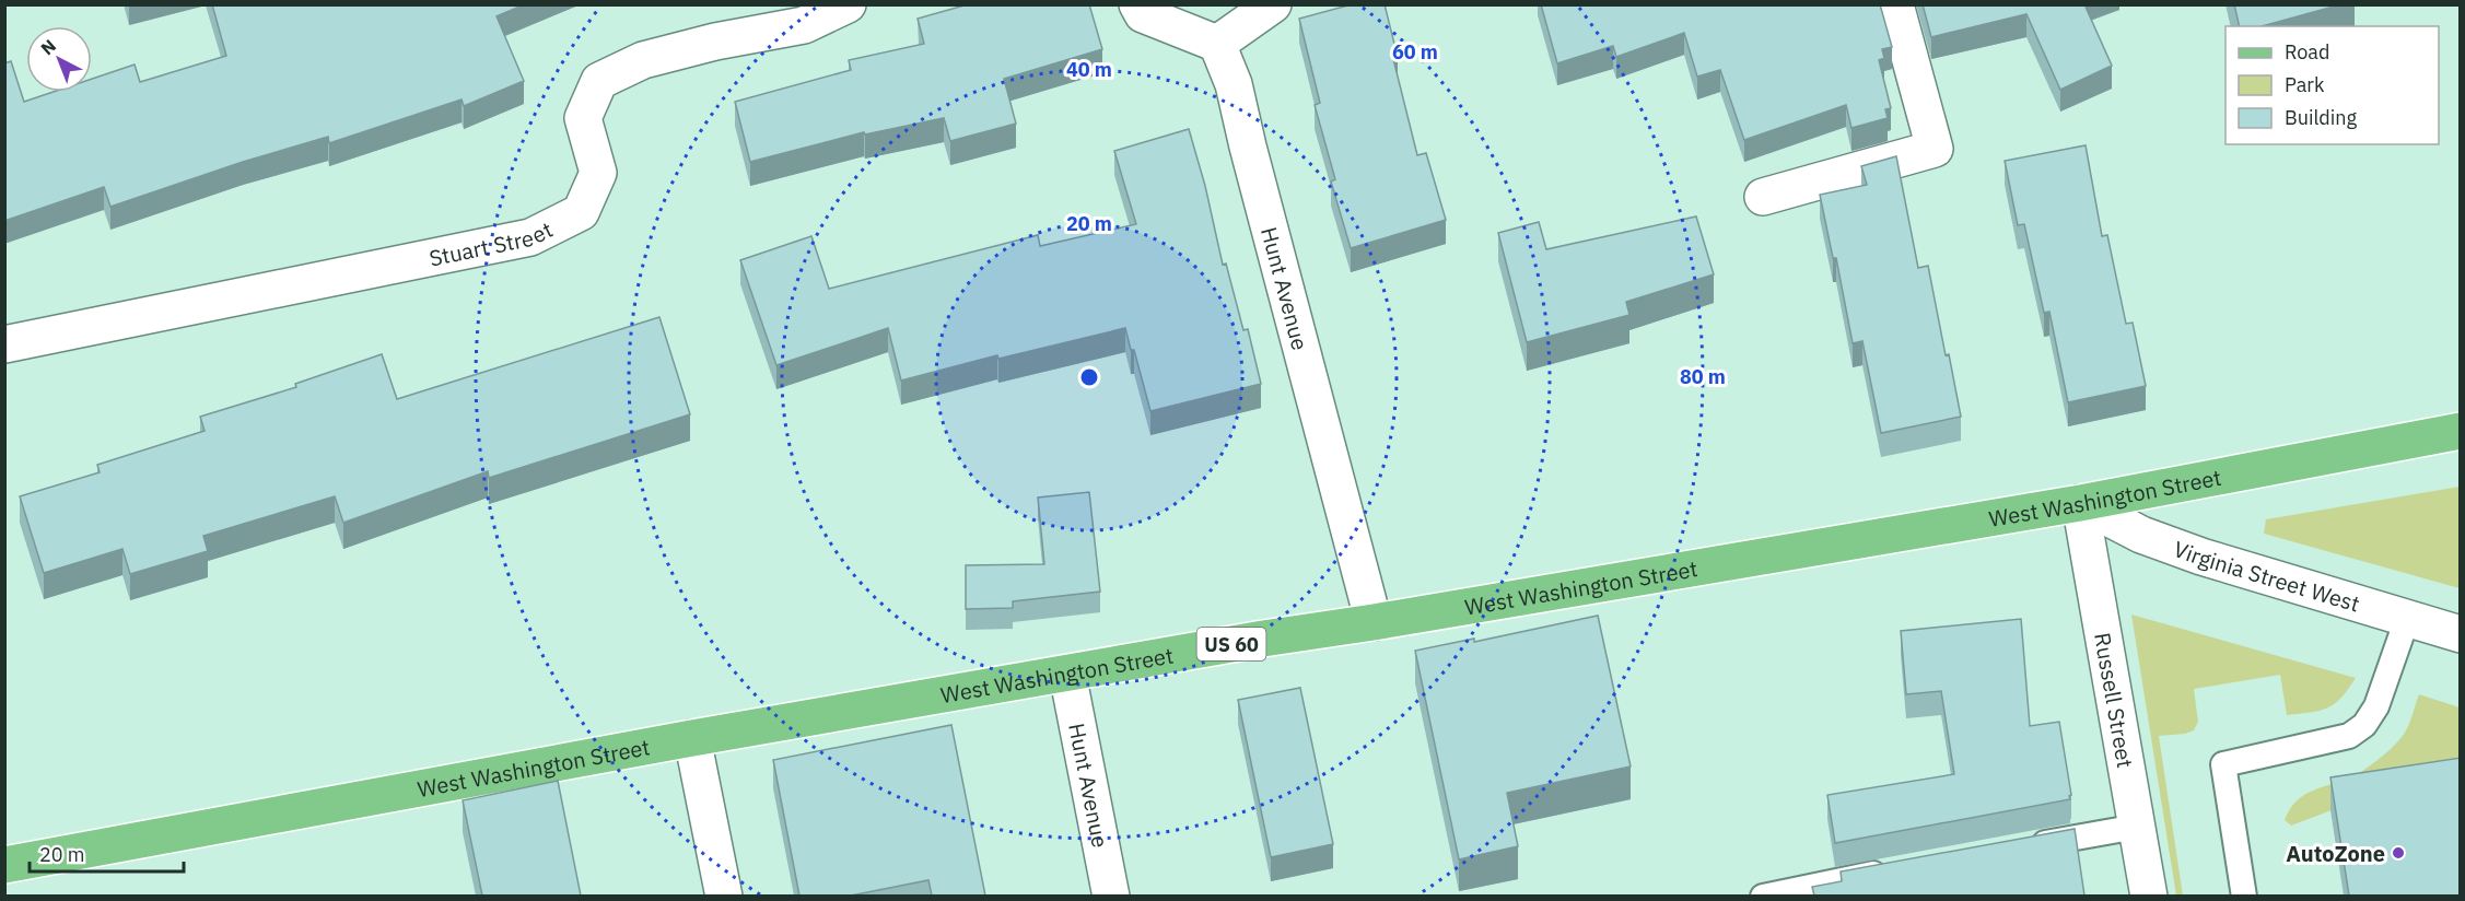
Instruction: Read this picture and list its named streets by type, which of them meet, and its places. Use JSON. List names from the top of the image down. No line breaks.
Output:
{"streets":{"main road":["West Washington Street","US 60"],"street":["Stuart Street","Hunt Avenue","Virginia Street West","Russell Street"]},"crossings":[["Hunt Avenue","West Washington Street"],["West Washington Street","Virginia Street West"],["West Washington Street","Russell Street"],["Virginia Street West","Russell Street"]],"places":["AutoZone"],"legend":["Road","Park","Building"],"scale_bar":"20 m","north":"top left","rings":["60 m","40 m","20 m","80 m"]}
